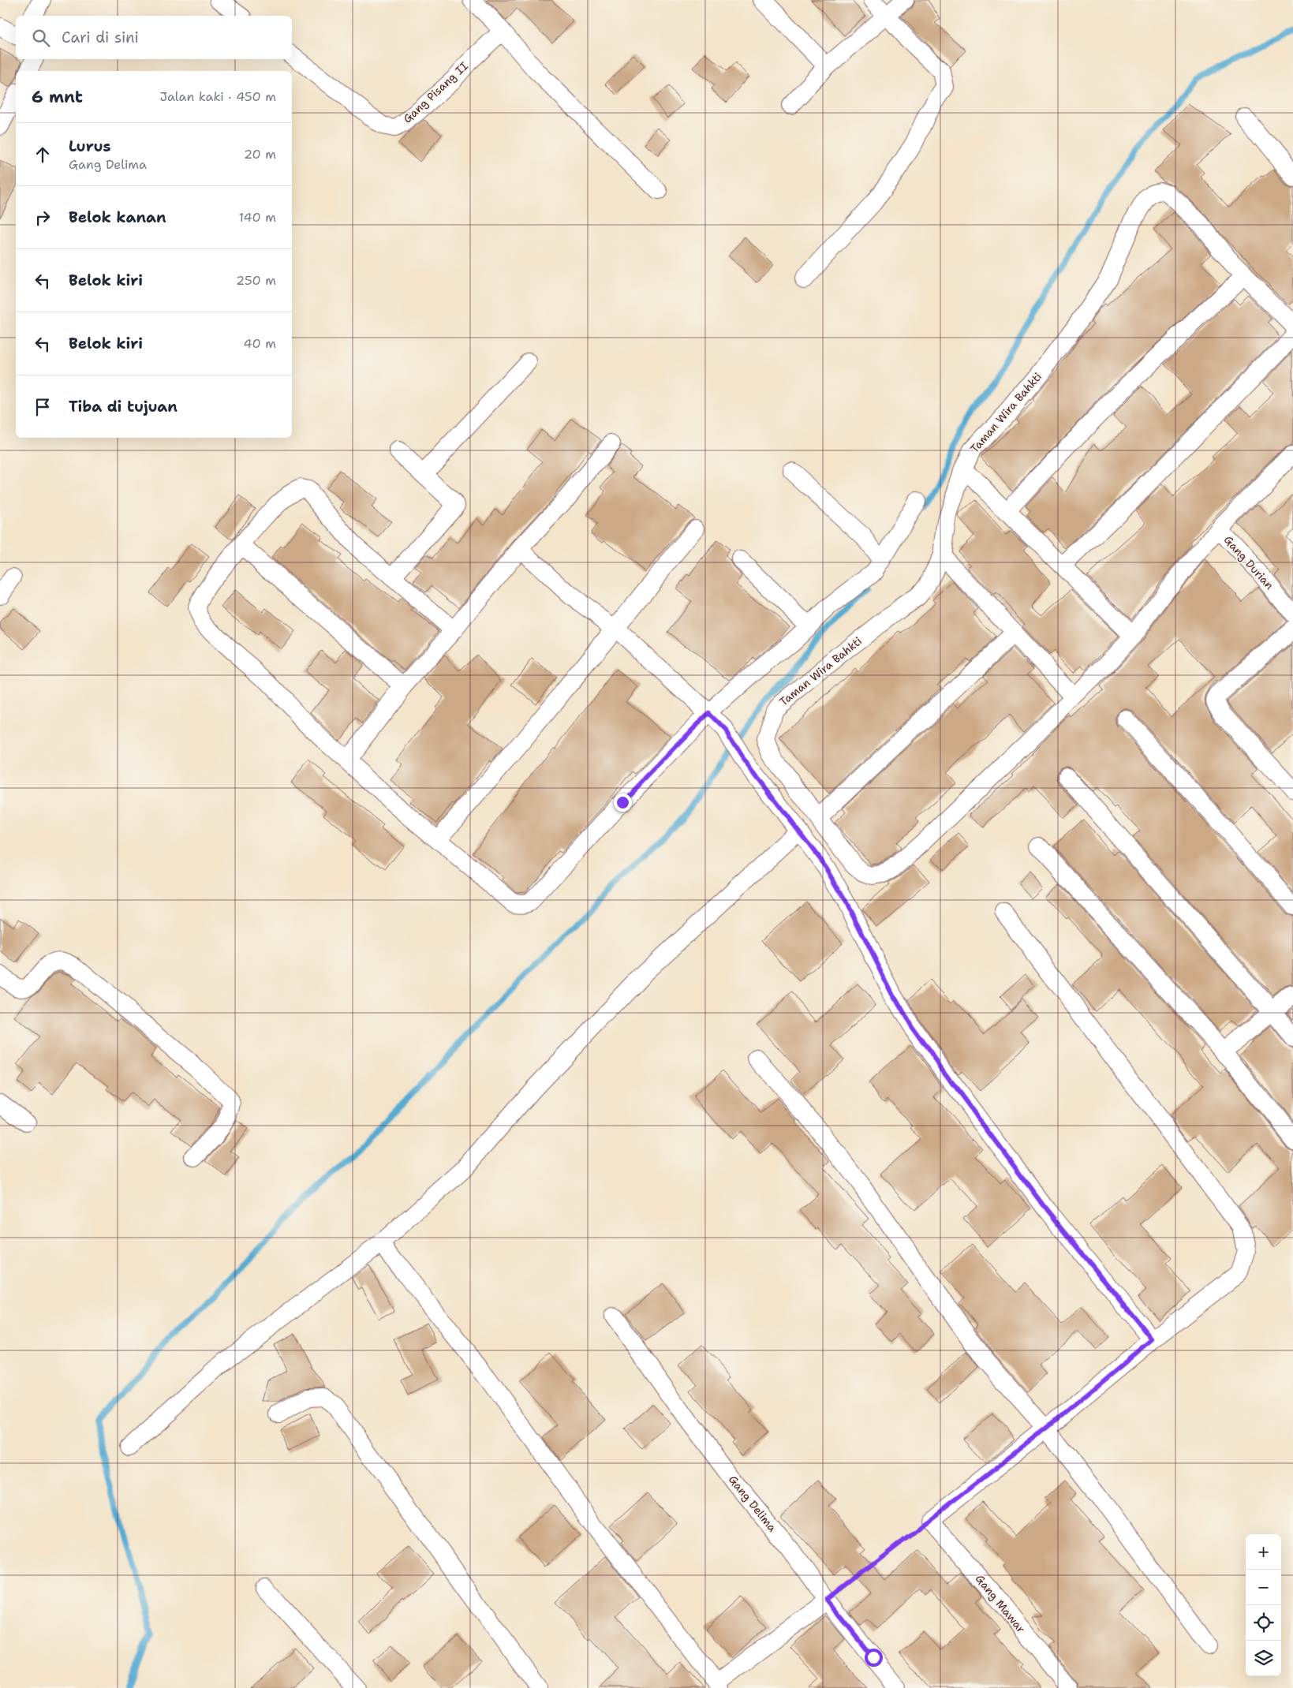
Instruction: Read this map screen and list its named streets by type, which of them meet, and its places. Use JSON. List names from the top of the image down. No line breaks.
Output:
{"streets":{"street":["Gang Pisang II","Taman Wira Bahkti","Gang Durian","Gang Delima","Gang Mawar"]},"crossings":[["Taman Wira Bahkti","Gang Durian"]],"page":{"search":"Cari di sini","heading":["6 mnt","Jalan kaki · 450 m"],"list":[["Lurus","Gang Delima","20 m"],["Belok kanan","140 m"],["Belok kiri","250 m"],["Belok kiri","40 m"],"Tiba di tujuan"],"map_buttons":["+","−"]}}
